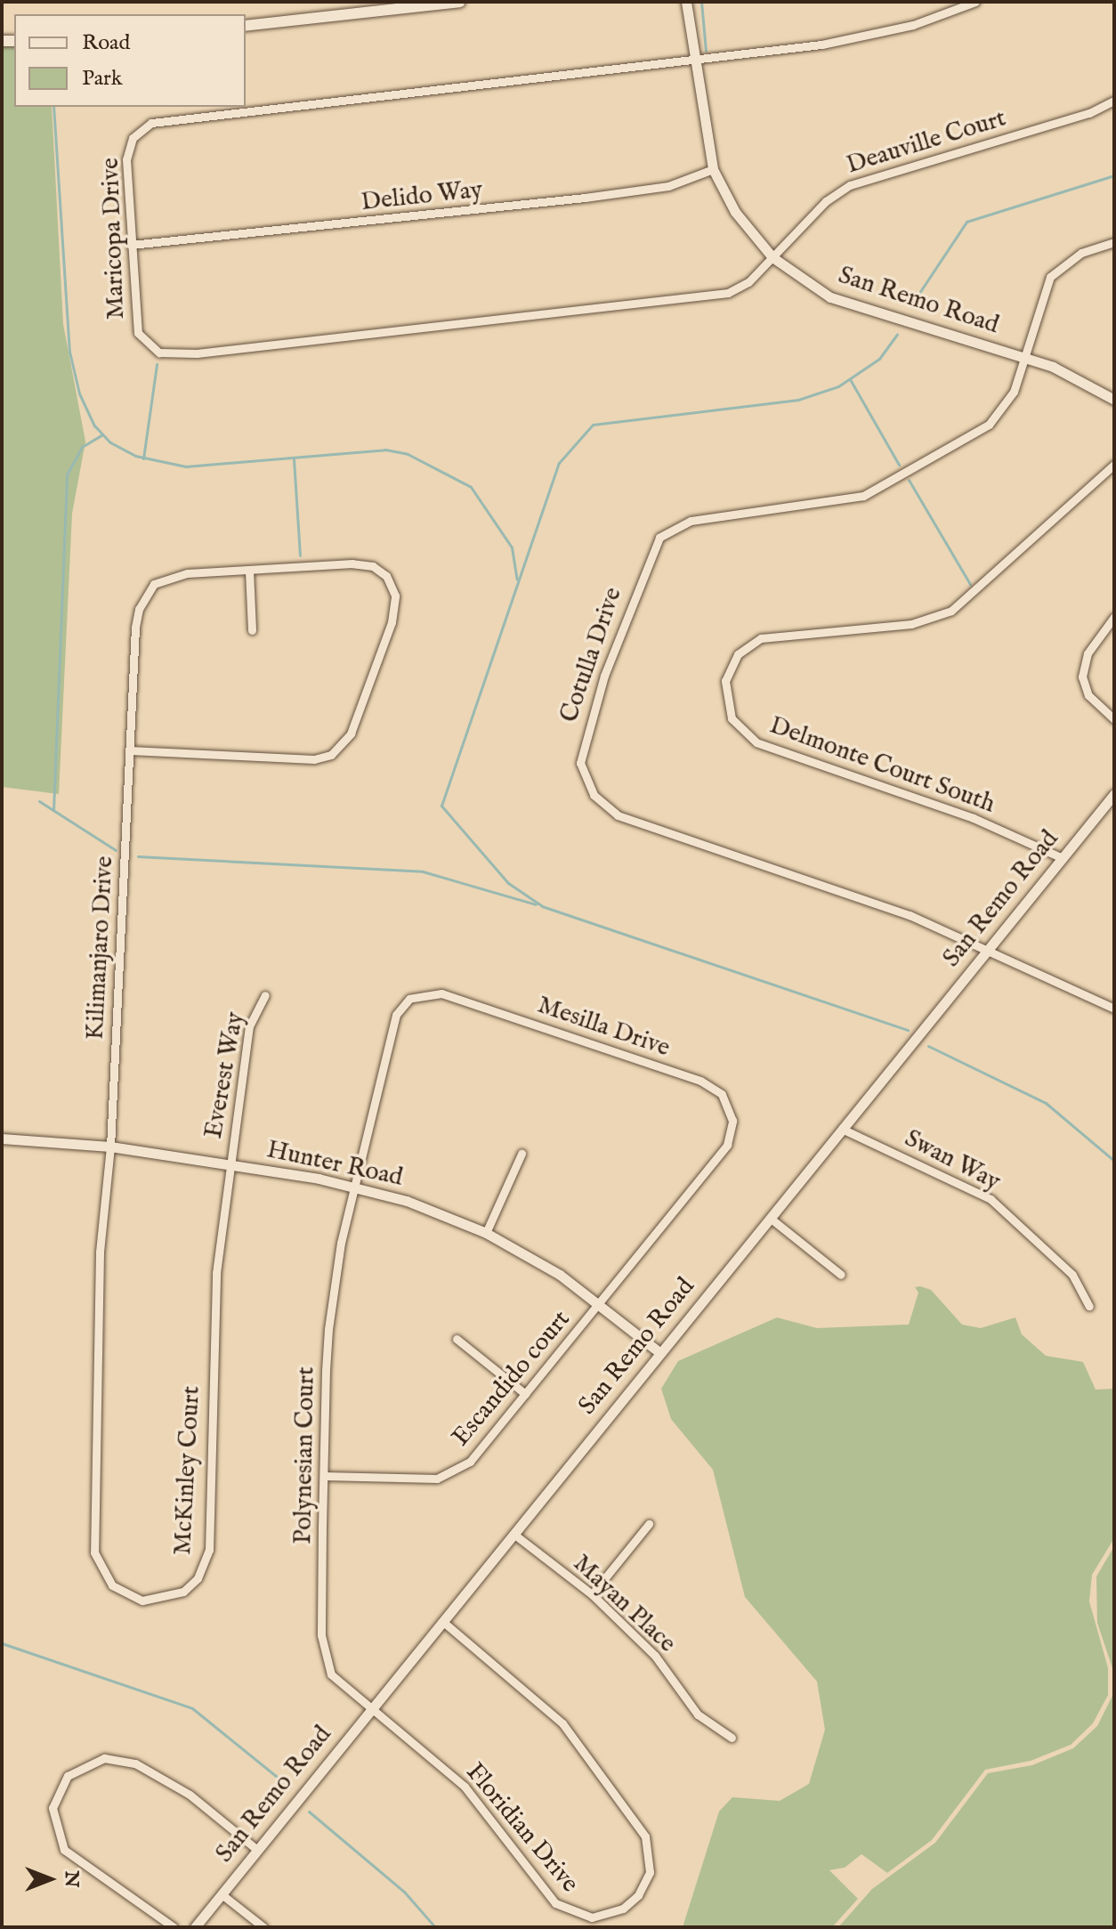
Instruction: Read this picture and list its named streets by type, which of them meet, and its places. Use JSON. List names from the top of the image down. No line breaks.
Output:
{"streets":{"street":["Deauville Court","Delido Way","Maricopa Drive","San Remo Road","Cotulla Drive","Delmonte Court South","Kilimanjaro Drive","Mesilla Drive","Everest Way","Swan Way","Hunter Road","Escandido court","Polynesian Court","McKinley Court","Mayan Place","Floridian Drive"]},"crossings":[["Deauville Court","Maricopa Drive"],["Deauville Court","San Remo Road"],["Delido Way","Maricopa Drive"],["Delido Way","San Remo Road"],["Maricopa Drive","San Remo Road"],["San Remo Road","Cotulla Drive"],["San Remo Road","Delmonte Court South"],["San Remo Road","Swan Way"],["San Remo Road","Hunter Road"],["San Remo Road","Polynesian Court"],["San Remo Road","Mayan Place"],["San Remo Road","Floridian Drive"],["Kilimanjaro Drive","Hunter Road"],["Kilimanjaro Drive","McKinley Court"],["Mesilla Drive","Hunter Road"],["Mesilla Drive","Escandido court"],["Mesilla Drive","Polynesian Court"],["Everest Way","Hunter Road"],["Everest Way","McKinley Court"],["Hunter Road","Escandido court"],["Hunter Road","Polynesian Court"],["Hunter Road","McKinley Court"],["Escandido court","Polynesian Court"],["Polynesian Court","Floridian Drive"]],"legend":["Road","Park"],"north":"right"}
